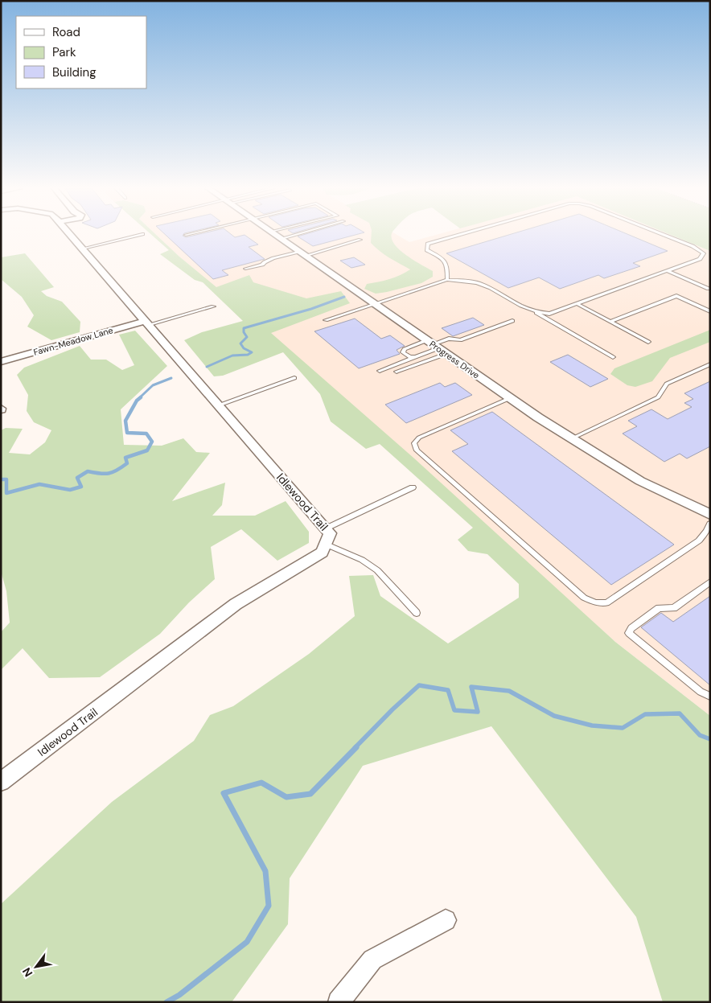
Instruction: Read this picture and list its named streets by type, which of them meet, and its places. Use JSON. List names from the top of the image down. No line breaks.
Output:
{"streets":{"street":["Fawn-Meadow Lane","Progress Drive","Idlewood Trail"]},"crossings":[["Fawn-Meadow Lane","Idlewood Trail"]],"legend":["Road","Park","Building"],"north":"bottom left"}
